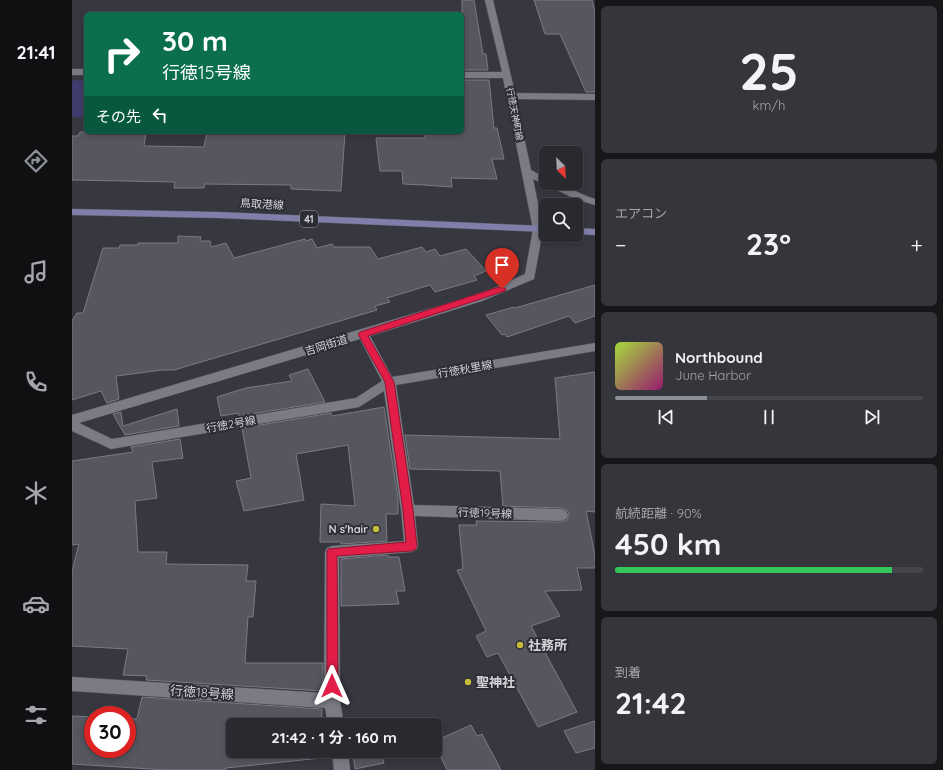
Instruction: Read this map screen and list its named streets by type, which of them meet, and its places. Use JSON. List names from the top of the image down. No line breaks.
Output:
{"streets":{"main road":["鳥取港線","41"],"street":["行徳天神町線","吉岡街道","行徳秋里線","行徳2号線","行徳19号線","行徳18号線"]},"crossings":[["行徳秋里線","行徳2号線"]],"places":["N s'hair","社務所","聖神社"],"north":"bottom right","page":{"tabs":"21:41","tile":[["25","km/h"],"エアコン",["航続距離 · 90%","450 km"],["到着","21:42"]],"turn":["30 m","行徳15号線"],"then":"その先","heat":["−","23°","+"],"song":["Northbound","June Harbor"],"limit":"30","trip":"21:42 · 1 分 · 160 m"}}
